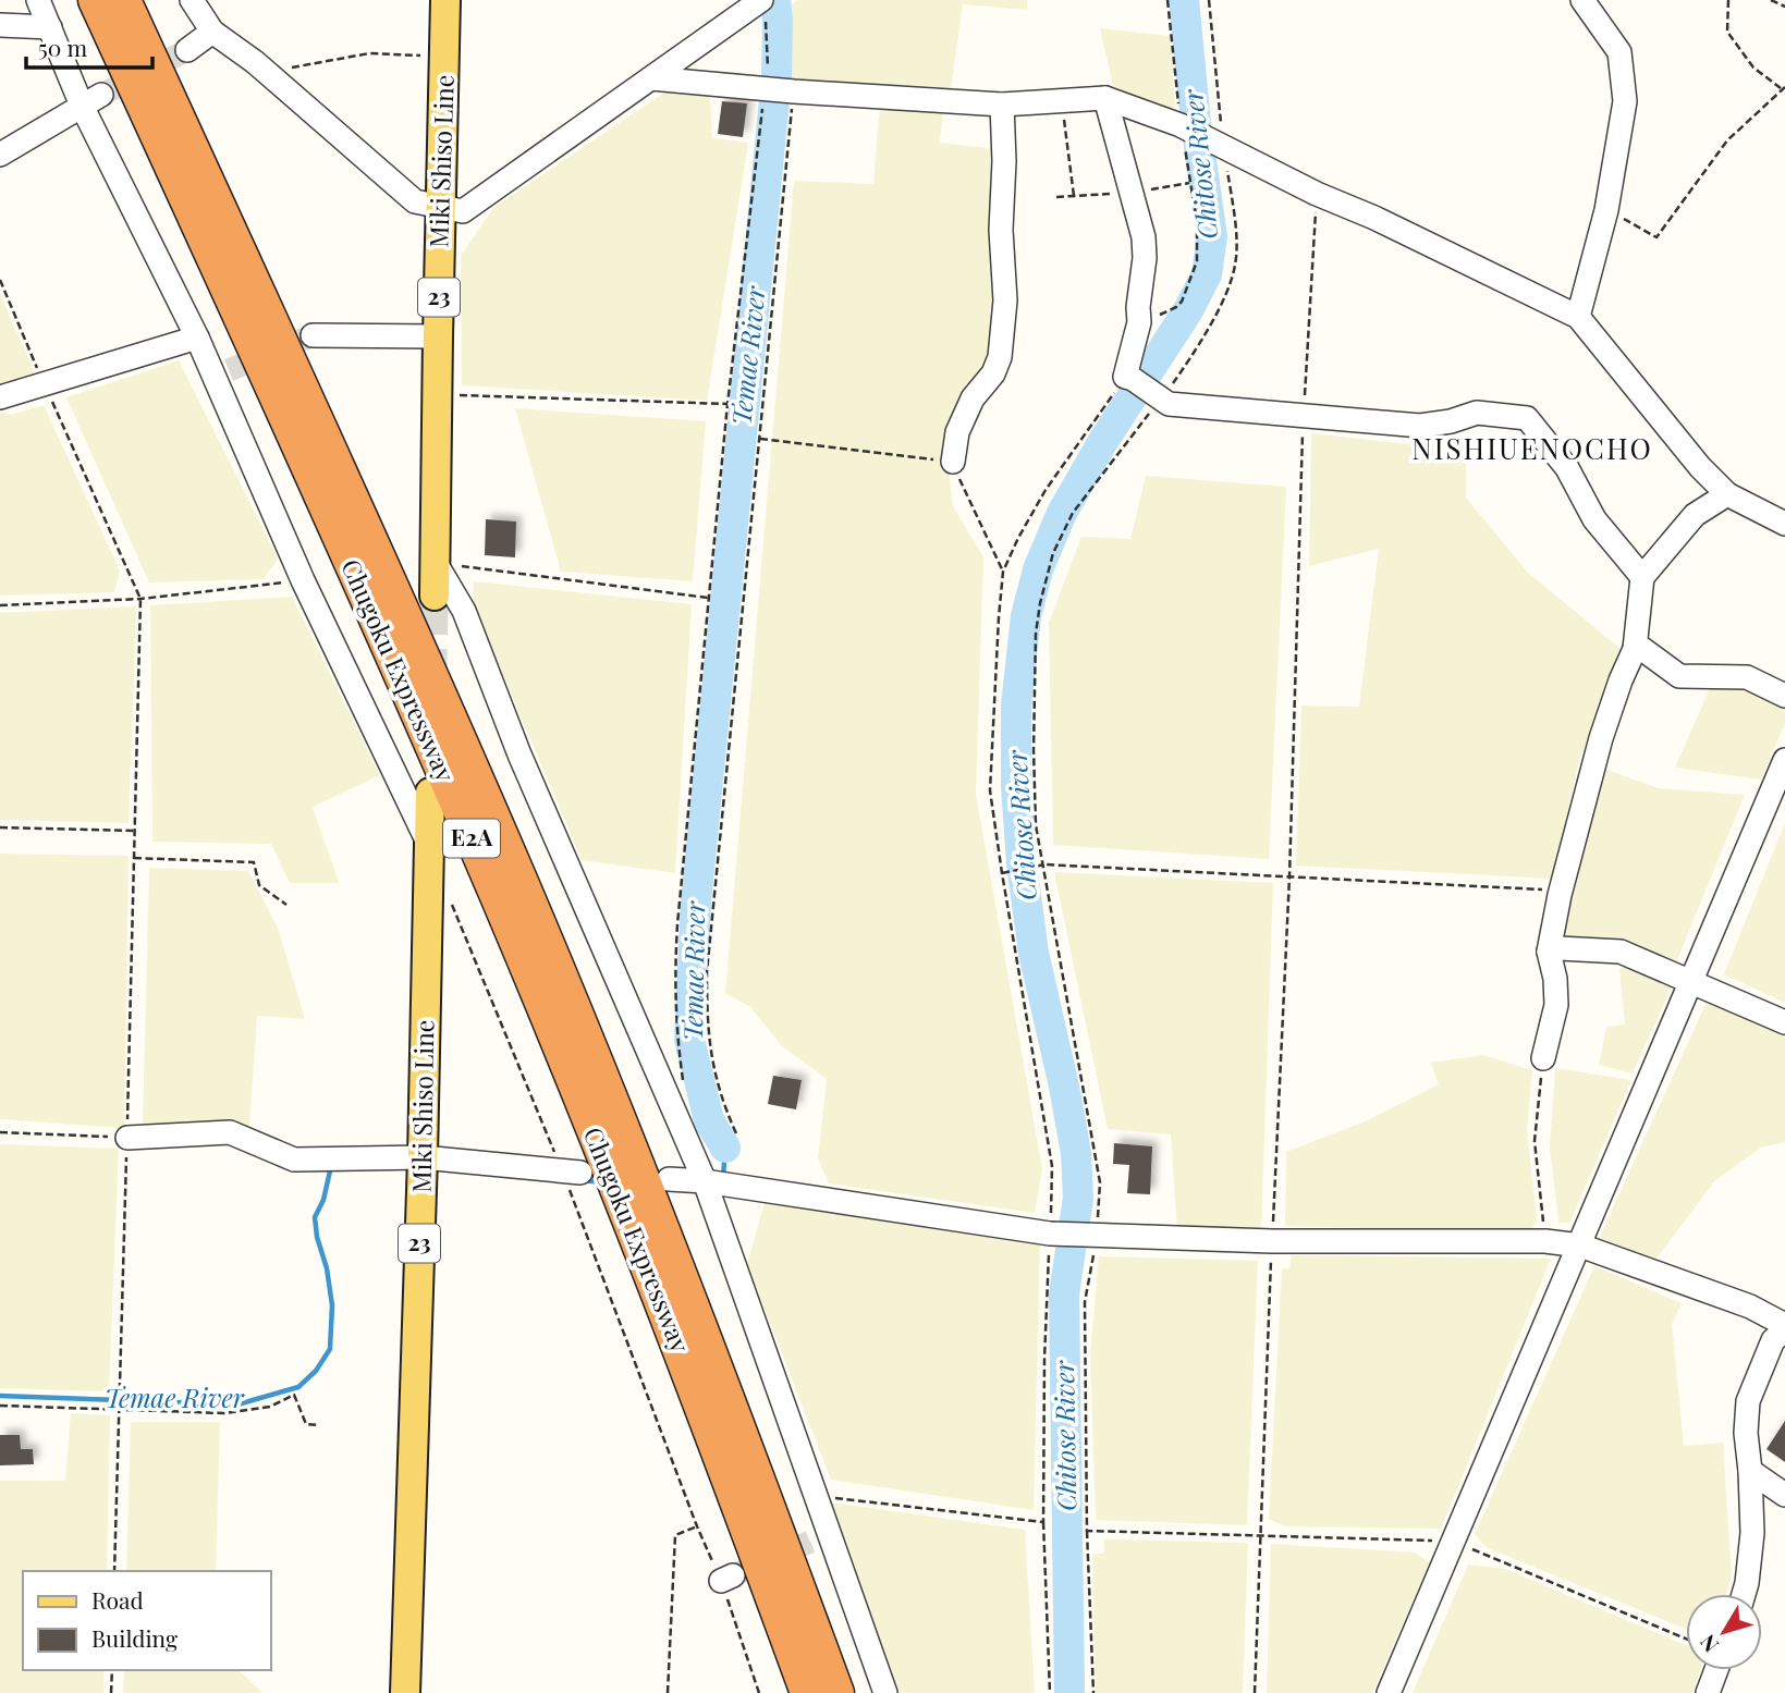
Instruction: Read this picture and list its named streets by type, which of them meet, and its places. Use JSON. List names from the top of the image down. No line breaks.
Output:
{"streets":{"highway":["Chugoku Expressway","E2A"],"main road":["Miki Shiso Line","23"]},"districts":["NISHIUENOCHO"],"water":["Chitose River","Temae River"],"legend":["Road","Building"],"scale_bar":"50 m","north":"bottom left"}
